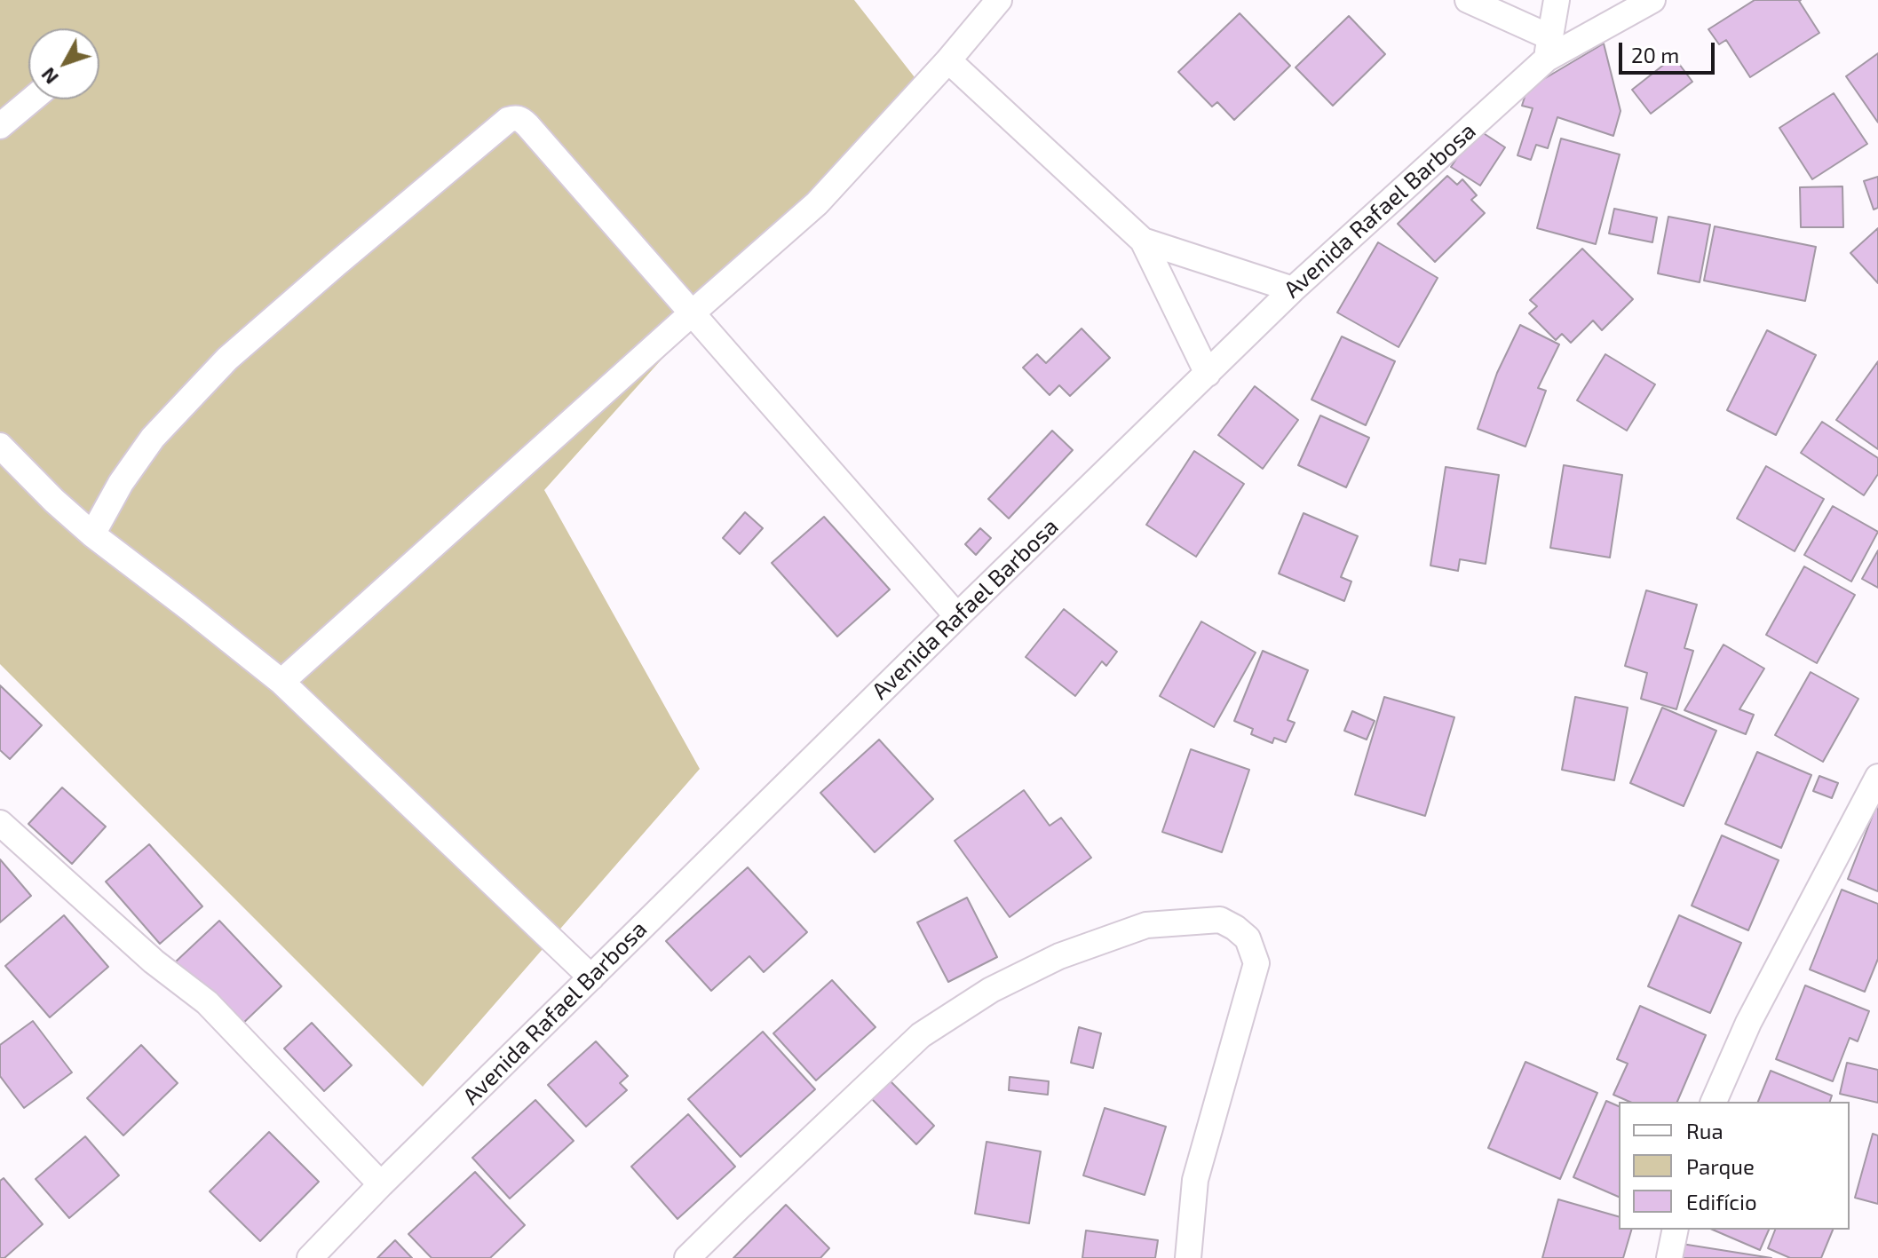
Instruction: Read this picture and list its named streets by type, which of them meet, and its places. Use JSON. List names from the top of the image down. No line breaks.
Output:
{"streets":{"street":["Avenida Rafael Barbosa"]},"legend":["Rua","Parque","Edifício"],"scale_bar":"20 m","north":"bottom left"}
